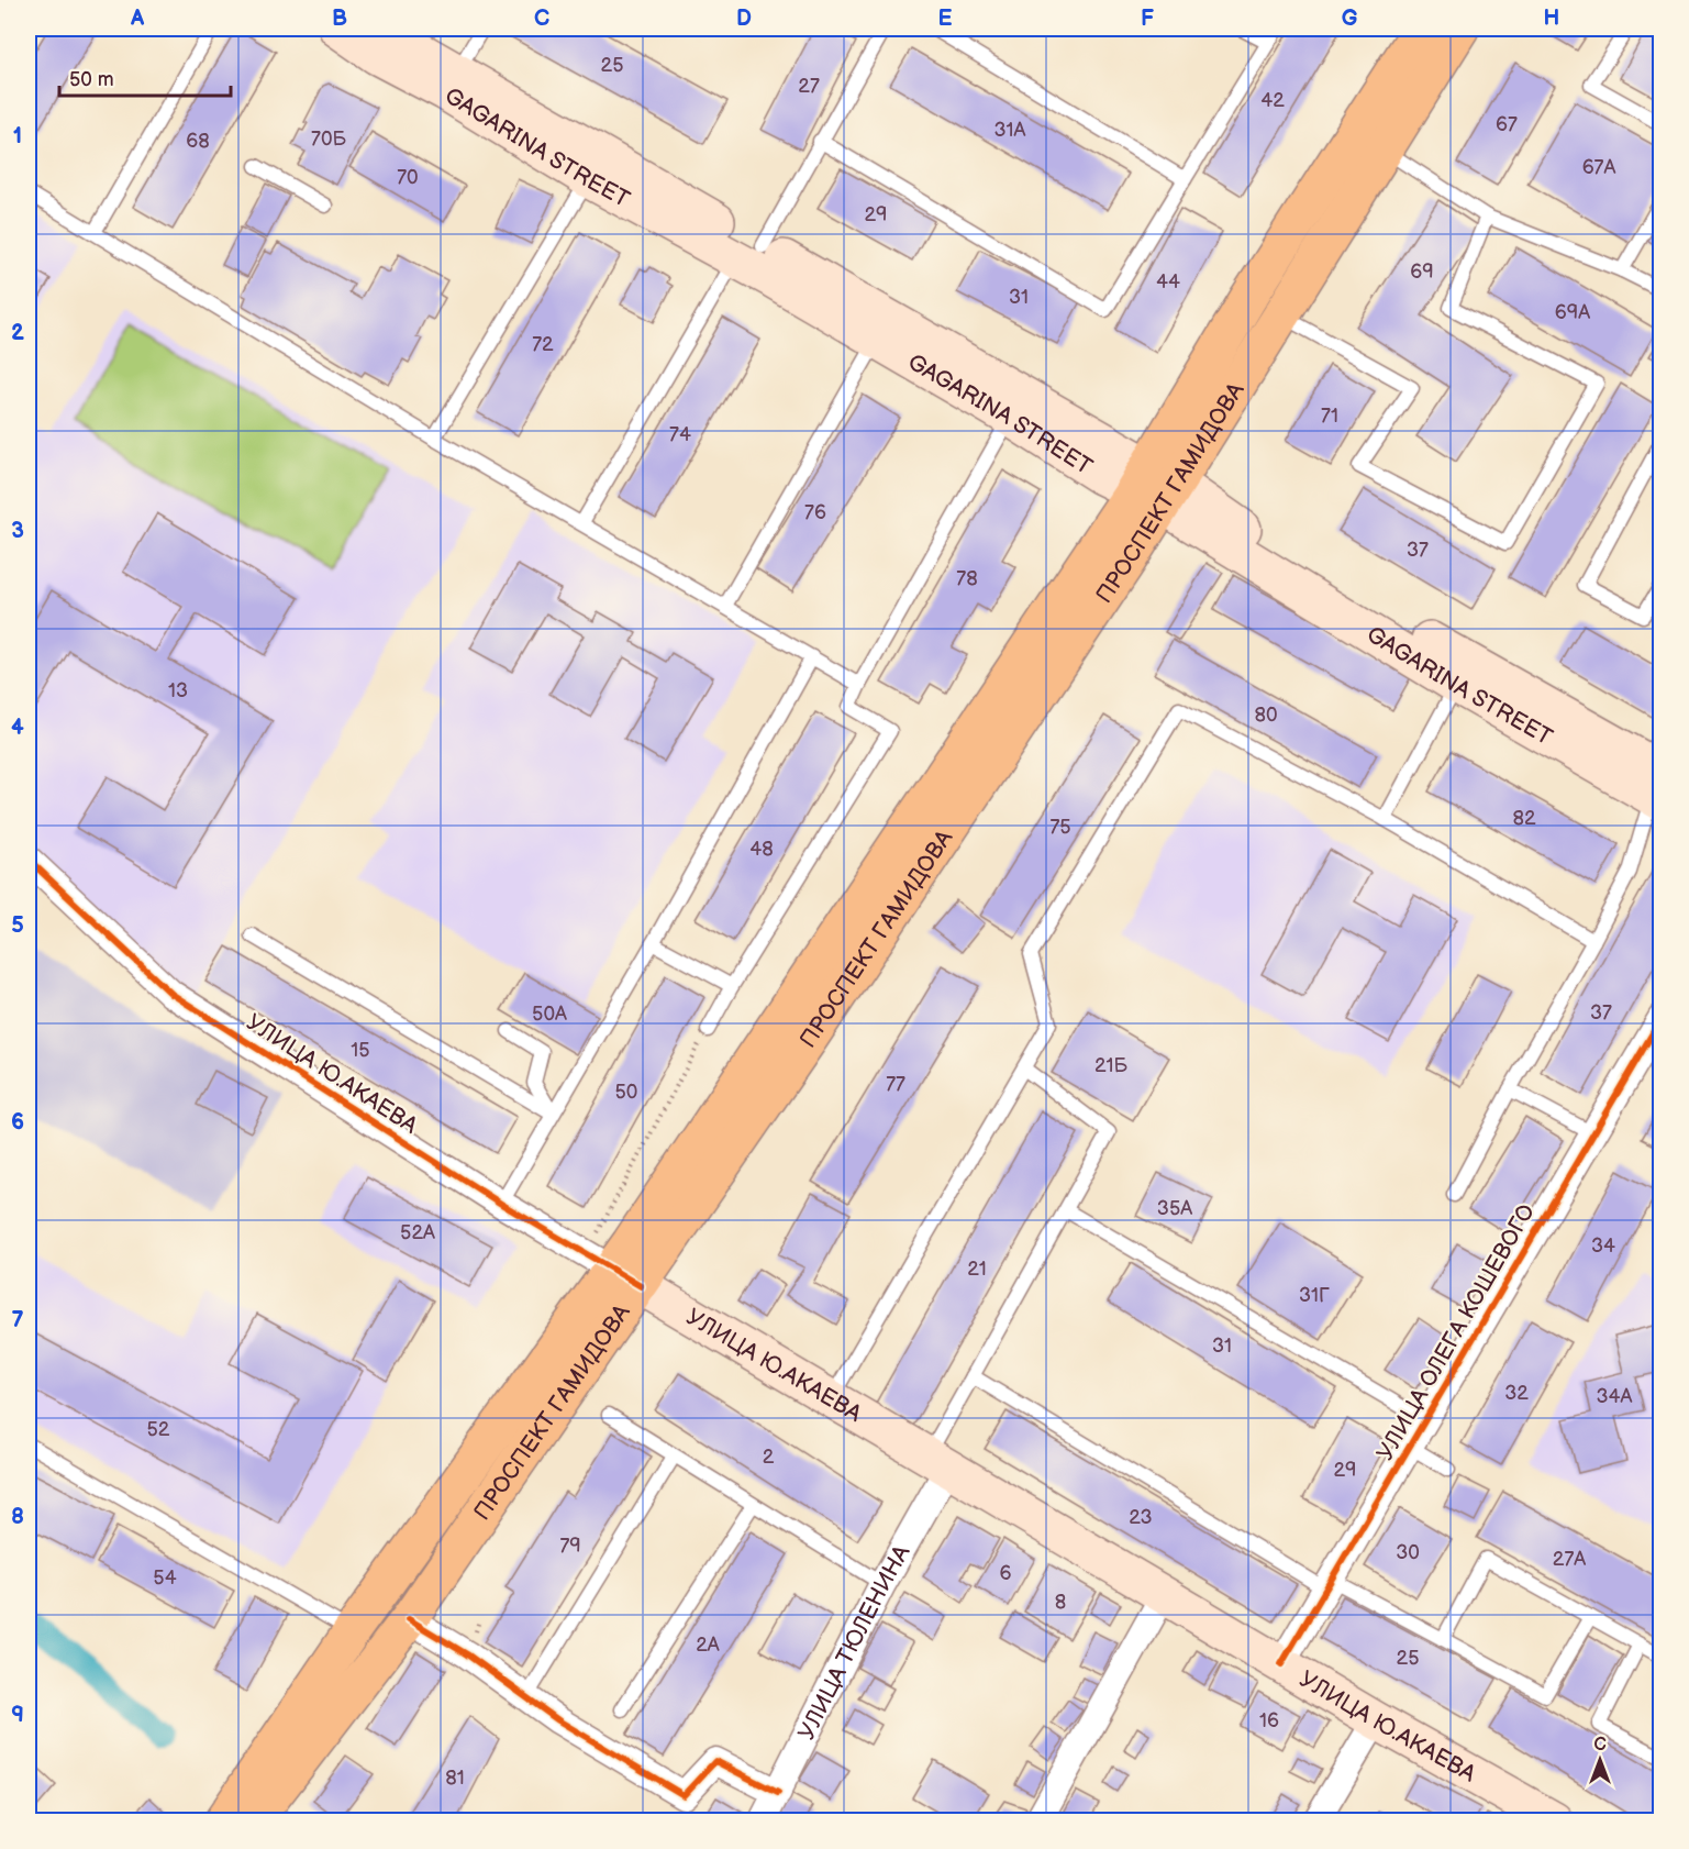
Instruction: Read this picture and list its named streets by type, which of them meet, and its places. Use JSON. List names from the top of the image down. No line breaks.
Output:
{"streets":{"main road":["GAGARINA STREET","ПРОСПЕКТ ГАМИДОВА","УЛИЦА Ю.АКАЕВА"],"street":["УЛИЦА ОЛЕГА КОШЕВОГО","УЛИЦА ТЮЛЕНИНА"]},"crossings":[["GAGARINA STREET","ПРОСПЕКТ ГАМИДОВА"],["ПРОСПЕКТ ГАМИДОВА","УЛИЦА Ю.АКАЕВА"],["УЛИЦА Ю.АКАЕВА","УЛИЦА ОЛЕГА КОШЕВОГО"],["УЛИЦА Ю.АКАЕВА","УЛИЦА ТЮЛЕНИНА"]],"house_numbers":["25","27","42","67","31А","70Б","68","67А","70","29","69","44","31","69А","72","71","74","76","37","78","13","80","82","75","48","37","50А","15","21Б","77","50","35А","52А","34","21","31Г","31","32","34А","52","2","29","23","79","30","27А","6","54","8","2А","25","16","81"],"scale_bar":"50 m","north":"top","grid":{"columns":["A","B","C","D","E","F","G","H"],"rows":["1","2","3","4","5","6","7","8","9"]}}
